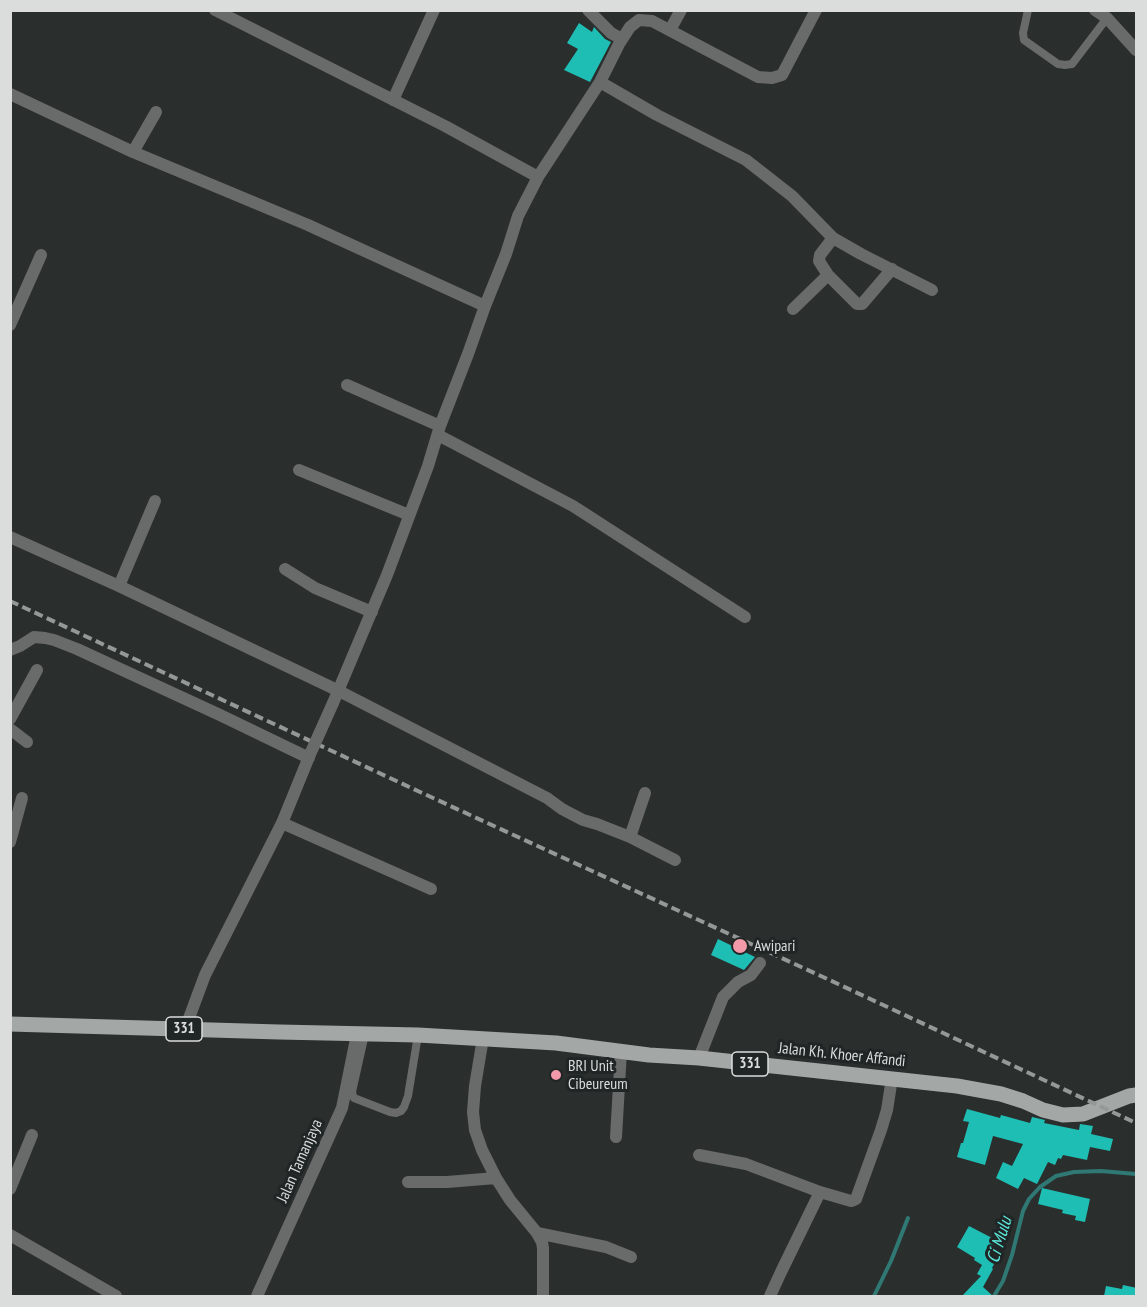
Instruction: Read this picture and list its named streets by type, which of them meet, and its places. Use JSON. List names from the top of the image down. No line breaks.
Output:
{"streets":{"main road":["331","Jalan Kh. Khoer Affandi"],"street":["Jalan Tamanjaya"]},"crossings":[["331","Jalan Kh. Khoer Affandi"],["331","Jalan Tamanjaya"],["Jalan Kh. Khoer Affandi","Jalan Tamanjaya"]],"water":["Ci Mulu"],"places":["Awipari","BRI Unit Cibeureum"]}
